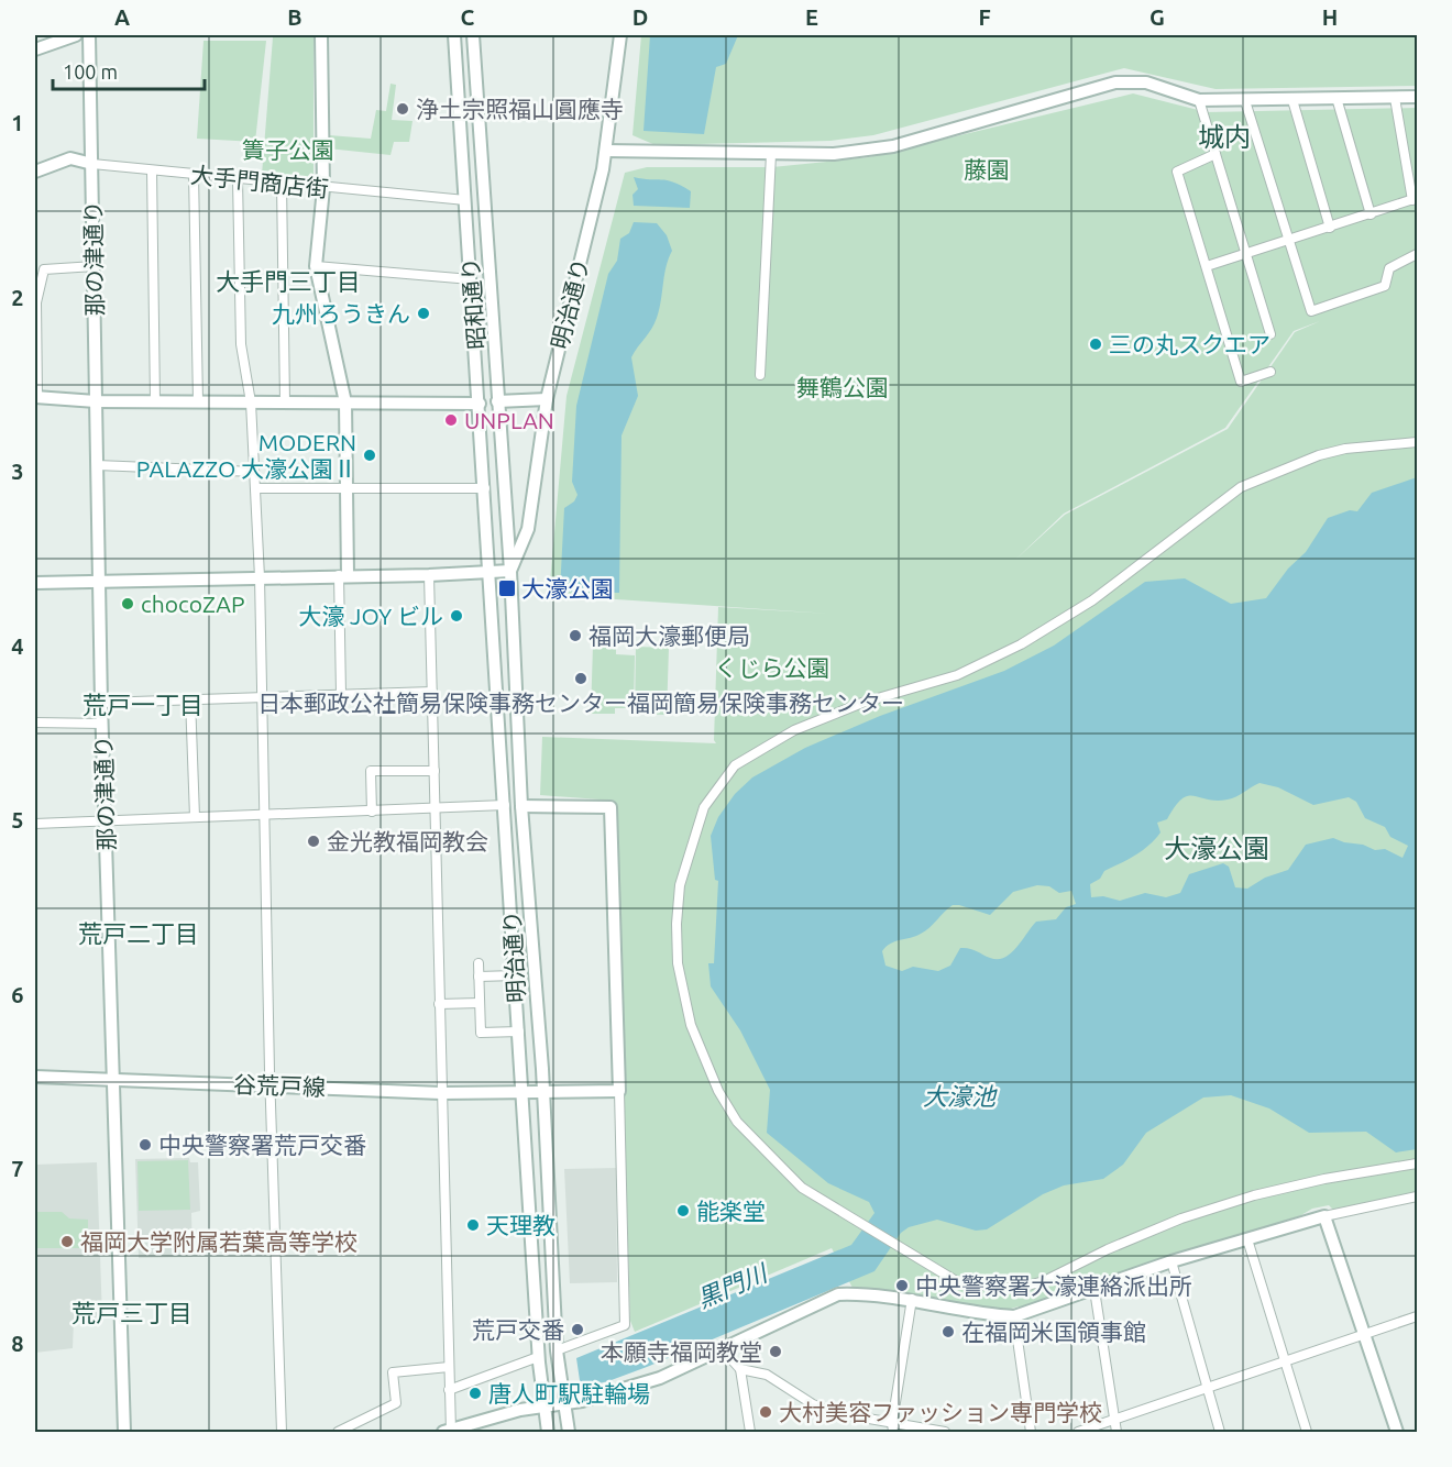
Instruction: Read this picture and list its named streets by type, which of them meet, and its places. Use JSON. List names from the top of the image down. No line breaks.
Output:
{"streets":{"street":["大手門商店街","那の津通り","昭和通り","明治通り","谷荒戸線"]},"crossings":[["大手門商店街","那の津通り"],["大手門商店街","昭和通り"],["那の津通り","谷荒戸線"],["昭和通り","明治通り"],["明治通り","谷荒戸線"]],"districts":["城内","大手門三丁目","荒戸一丁目","大濠公園","荒戸二丁目","荒戸三丁目"],"water":["大濠池","黒門川"],"parks":["簀子公園","藤園","舞鶴公園","くじら公園"],"places":{"other":["浄土宗照福山圓應寺","九州ろうきん","三の丸スクエア","UNPLAN","MODERN PALAZZO 大濠公園Ⅱ","chocoZAP","大濠 JOY ビル","福岡大濠郵便局","日本郵政公社簡易保険事務センター福岡簡易保険事務センター","金光教福岡教会","中央警察署荒戸交番","能楽堂","天理教","福岡大学附属若葉高等学校","中央警察署大濠連絡派出所","荒戸交番","在福岡米国領事館","本願寺福岡教堂","唐人町駅駐輪場","大村美容ファッション専門学校"],"transit":["大濠公園"]},"scale_bar":"100 m","grid":{"columns":["A","B","C","D","E","F","G","H"],"rows":["1","2","3","4","5","6","7","8"]}}
